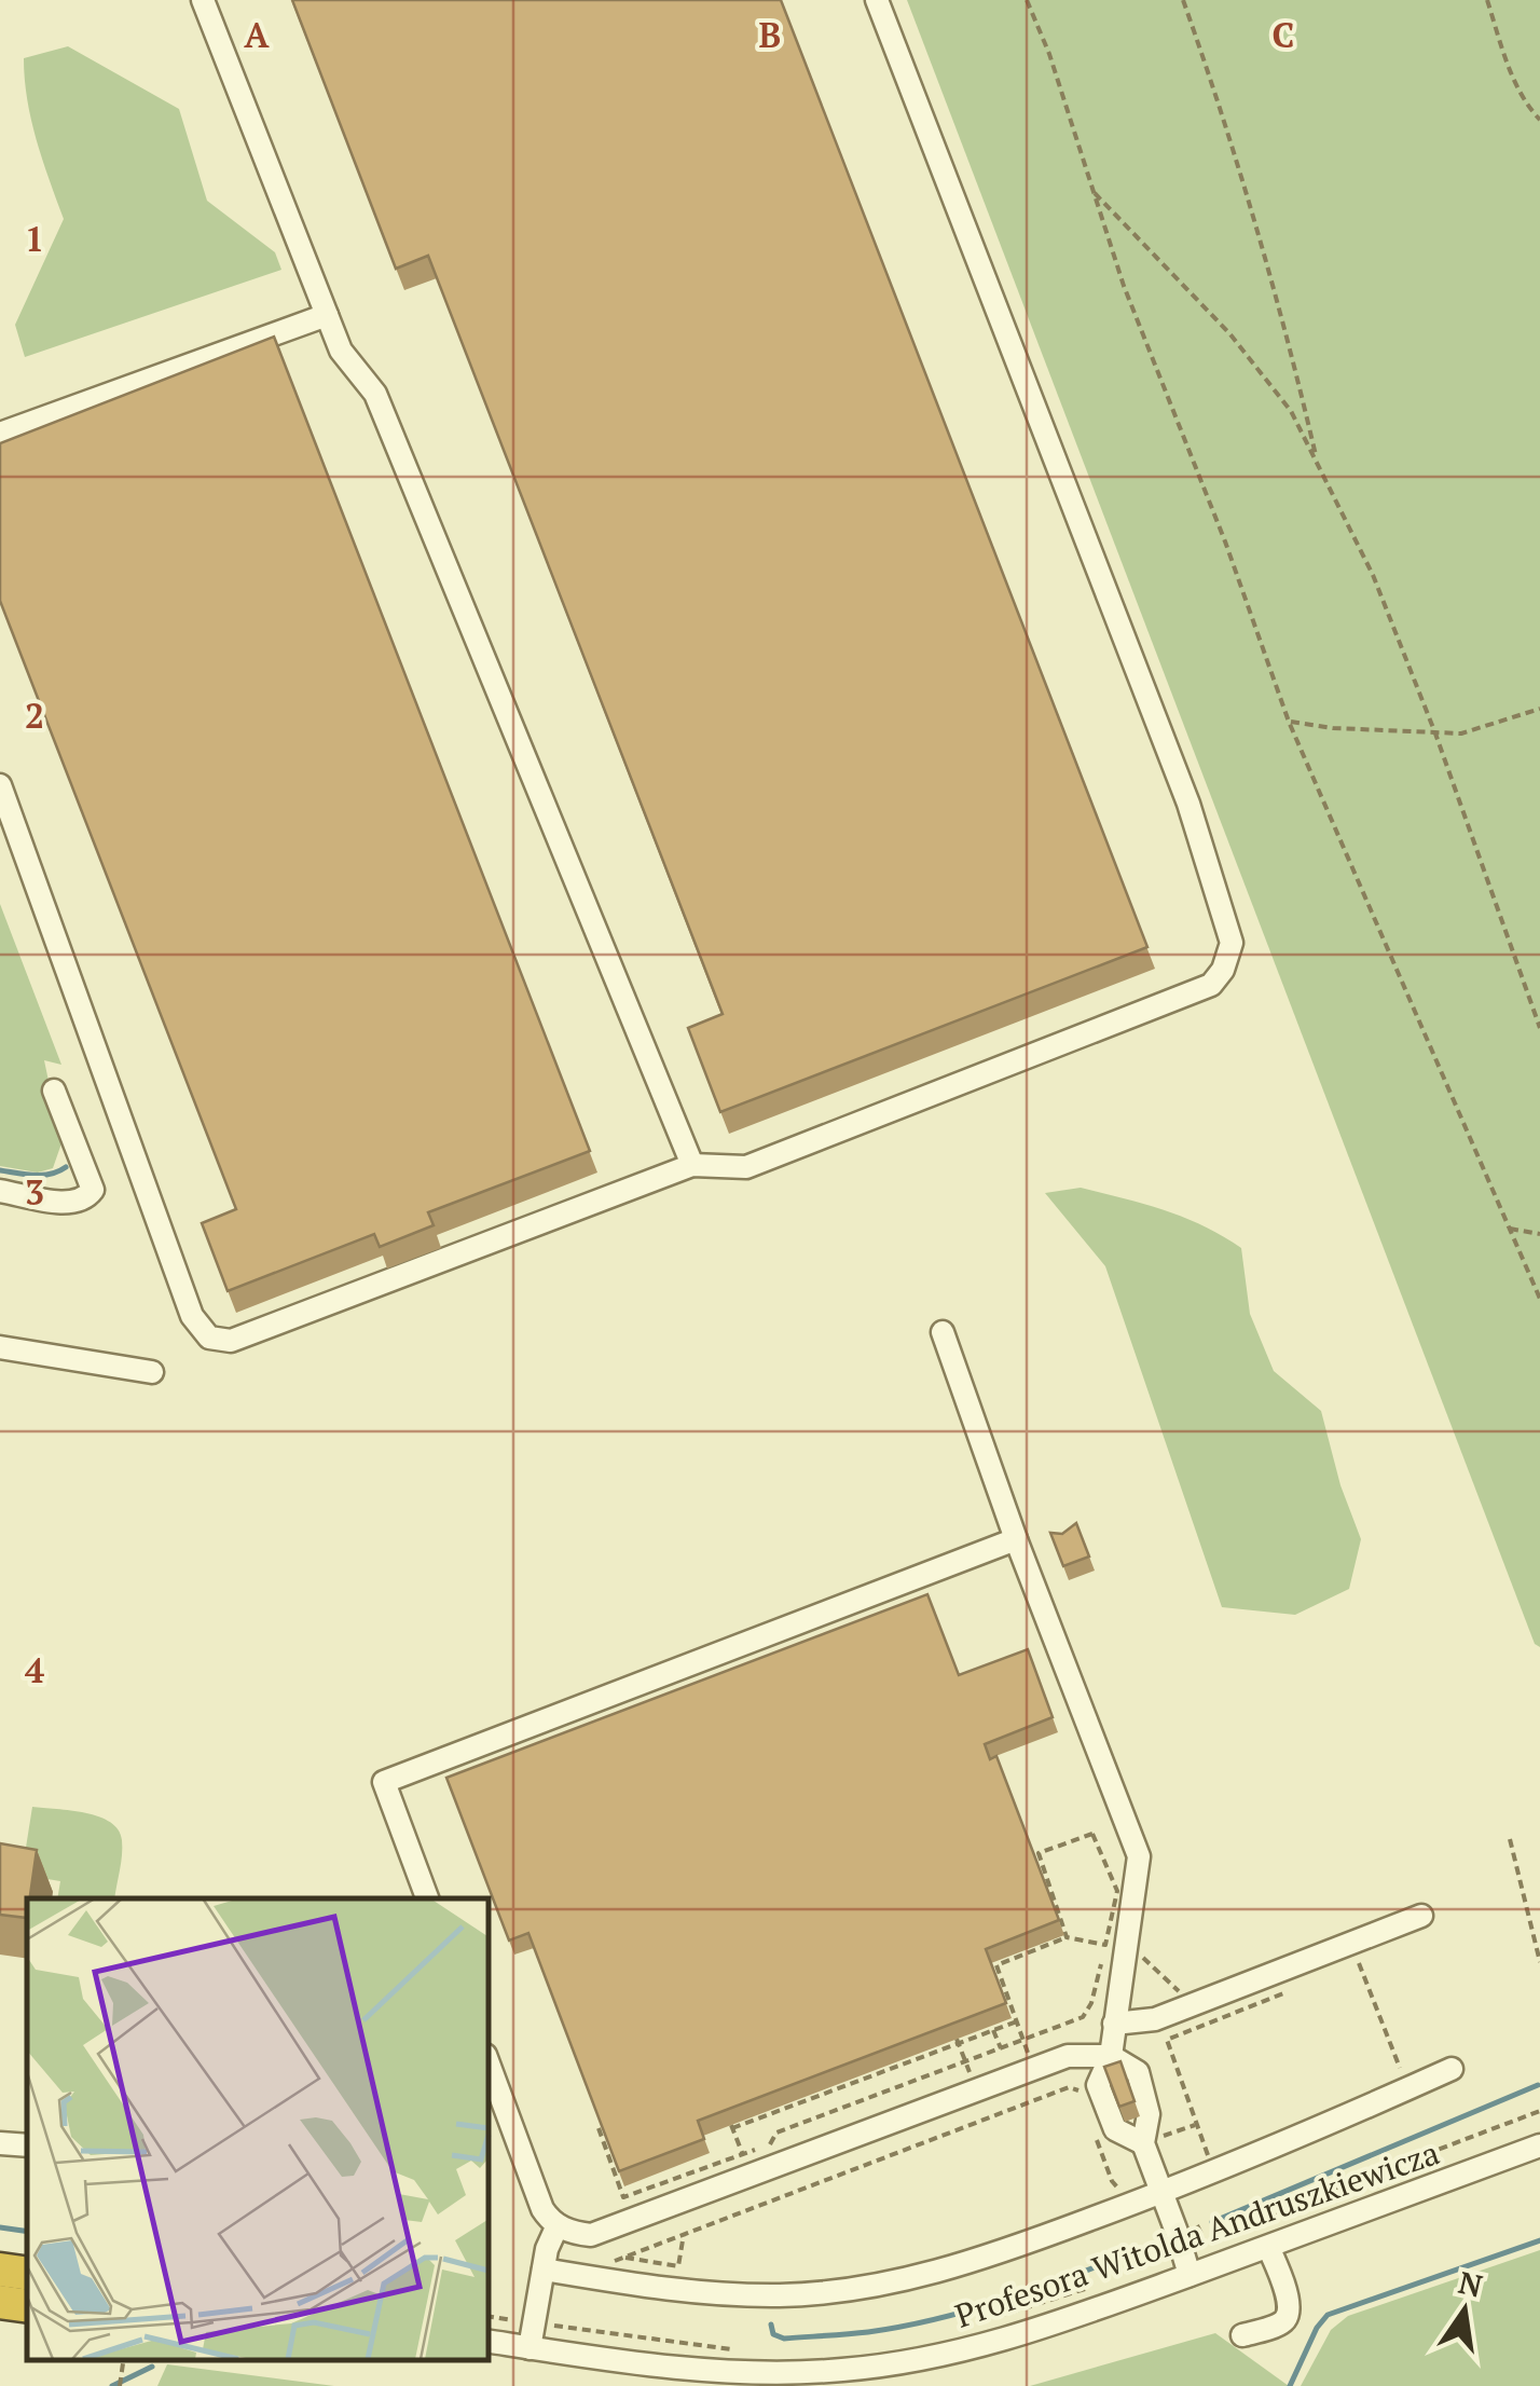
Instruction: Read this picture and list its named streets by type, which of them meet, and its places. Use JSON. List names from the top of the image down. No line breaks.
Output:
{"streets":{"street":["Profesora Witolda Andruszkiewicza"]},"north":"top","grid":{"columns":["A","B","C"],"rows":["1","2","3","4"]}}
